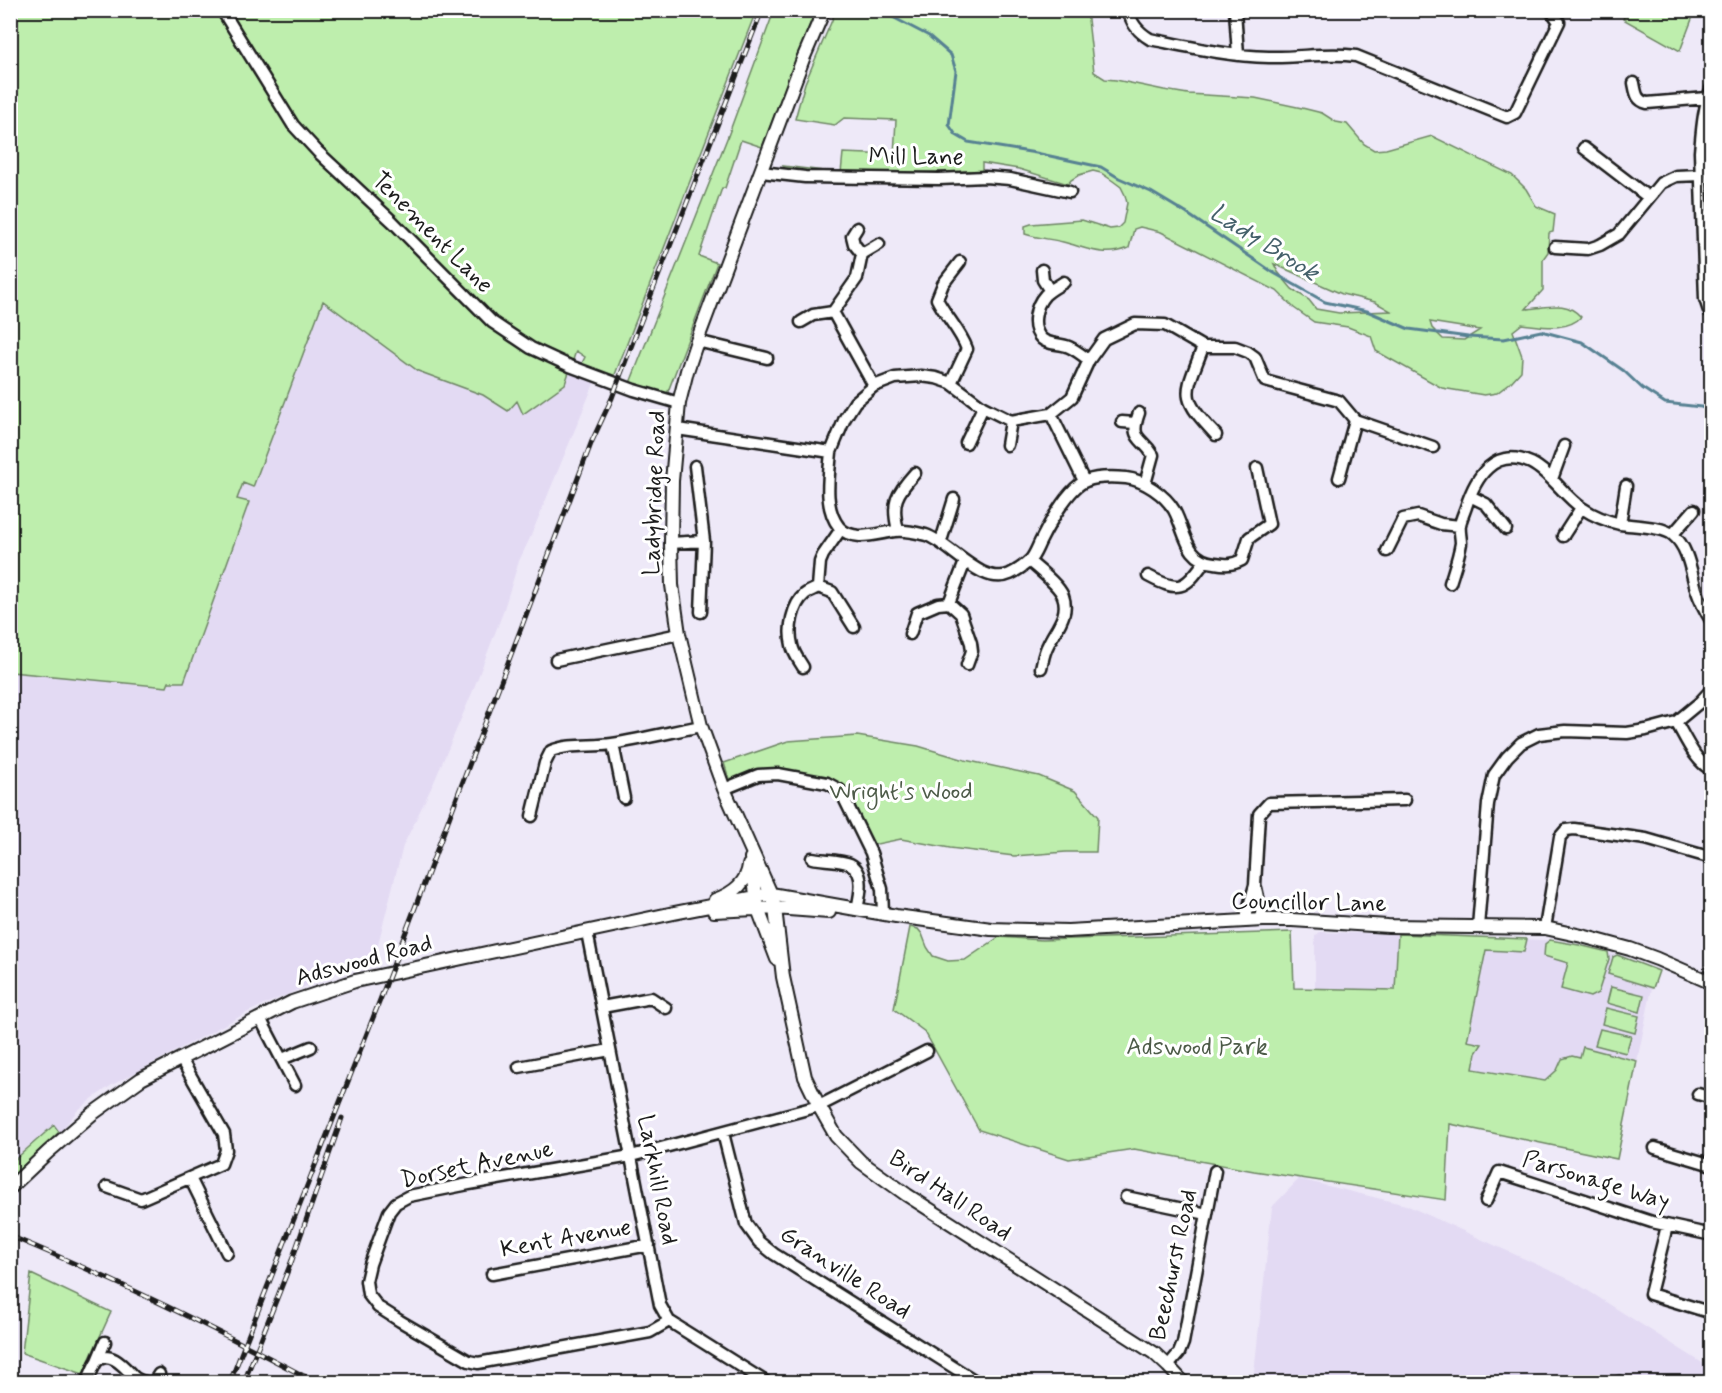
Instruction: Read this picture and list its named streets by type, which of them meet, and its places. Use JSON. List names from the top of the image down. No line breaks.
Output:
{"streets":{"street":["Mill Lane","Tenement Lane","Ladybridge Road","Councillor Lane","Adswood Road","Dorset Avenue","Larkhill Road","Parsonage Way","Bird Hall Road","Kent Avenue","Beechurst Road","Granville Road"]},"crossings":[["Mill Lane","Ladybridge Road"],["Tenement Lane","Ladybridge Road"],["Ladybridge Road","Councillor Lane"],["Ladybridge Road","Adswood Road"],["Ladybridge Road","Bird Hall Road"],["Councillor Lane","Adswood Road"],["Councillor Lane","Bird Hall Road"],["Adswood Road","Larkhill Road"],["Adswood Road","Bird Hall Road"],["Dorset Avenue","Larkhill Road"],["Larkhill Road","Kent Avenue"],["Bird Hall Road","Beechurst Road"]],"water":["Lady Brook"],"parks":["Wright's Wood","Adswood Park"]}
